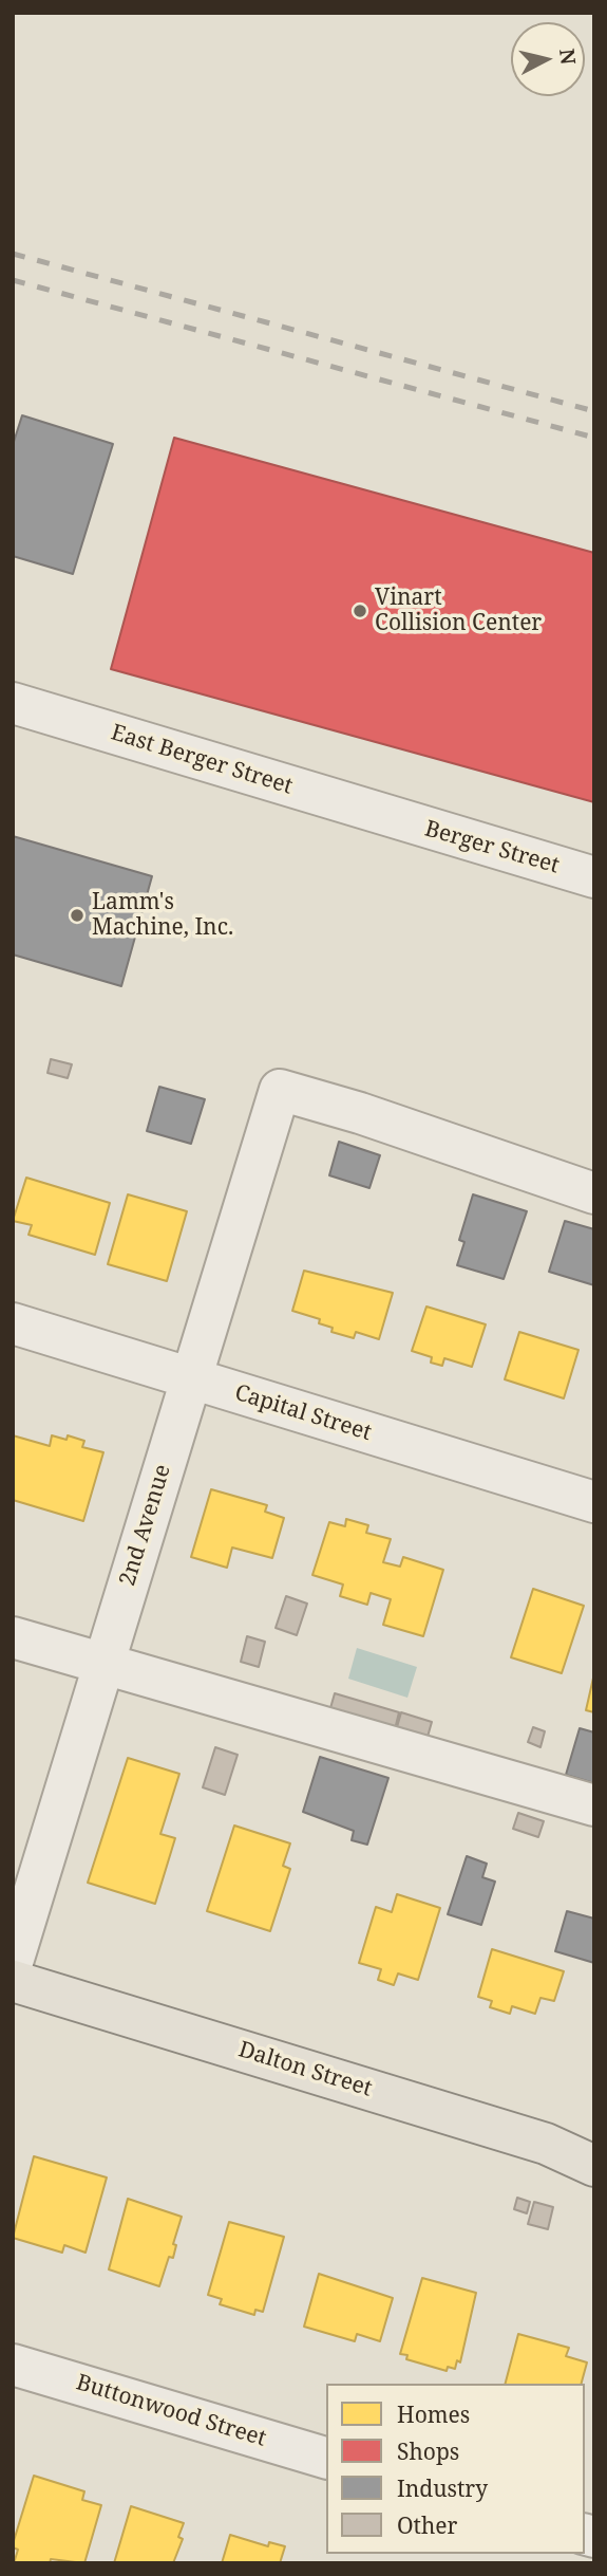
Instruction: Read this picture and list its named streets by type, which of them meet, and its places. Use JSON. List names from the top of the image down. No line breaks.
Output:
{"streets":{"main road":["Dalton Street"],"street":["East Berger Street","Berger Street","Capital Street","2nd Avenue","Buttonwood Street"]},"crossings":[["East Berger Street","Berger Street"],["Capital Street","2nd Avenue"]],"places":["Vinart Collision Center","Lamm's Machine, Inc."],"legend":["Homes","Shops","Industry","Other"],"north":"right"}
